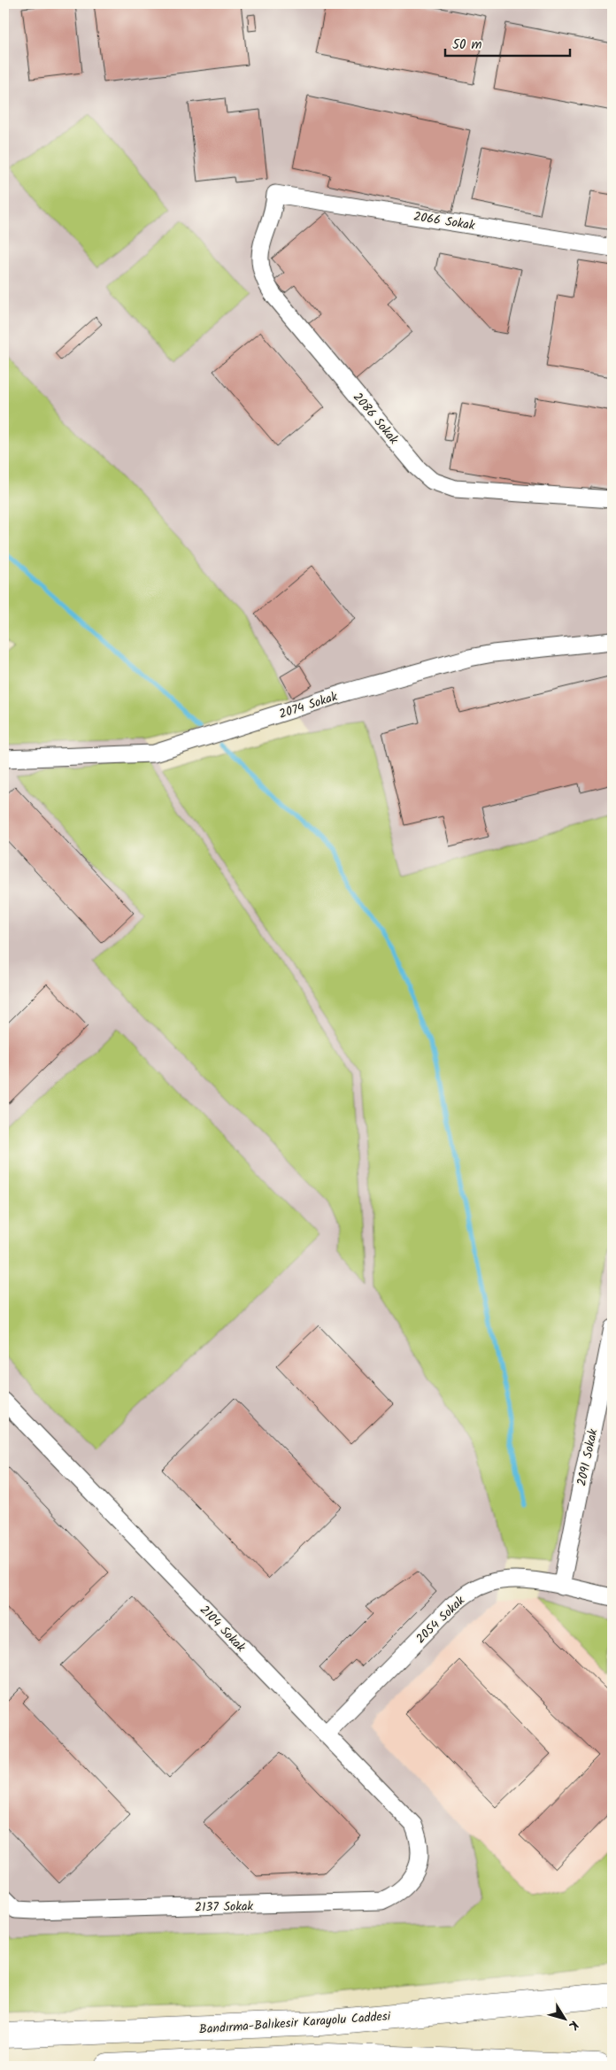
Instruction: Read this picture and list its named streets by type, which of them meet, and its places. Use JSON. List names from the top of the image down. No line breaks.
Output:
{"streets":{"highway":["Bandırma-Balıkesir Karayolu Caddesi"],"street":["2066 Sokak","2086 Sokak","2074 Sokak","2091 Sokak","2054 Sokak","2104 Sokak","2137 Sokak"]},"crossings":[["2066 Sokak","2086 Sokak"],["2091 Sokak","2054 Sokak"],["2054 Sokak","2104 Sokak"],["2104 Sokak","2137 Sokak"]],"scale_bar":"50 m","north":"bottom right"}
